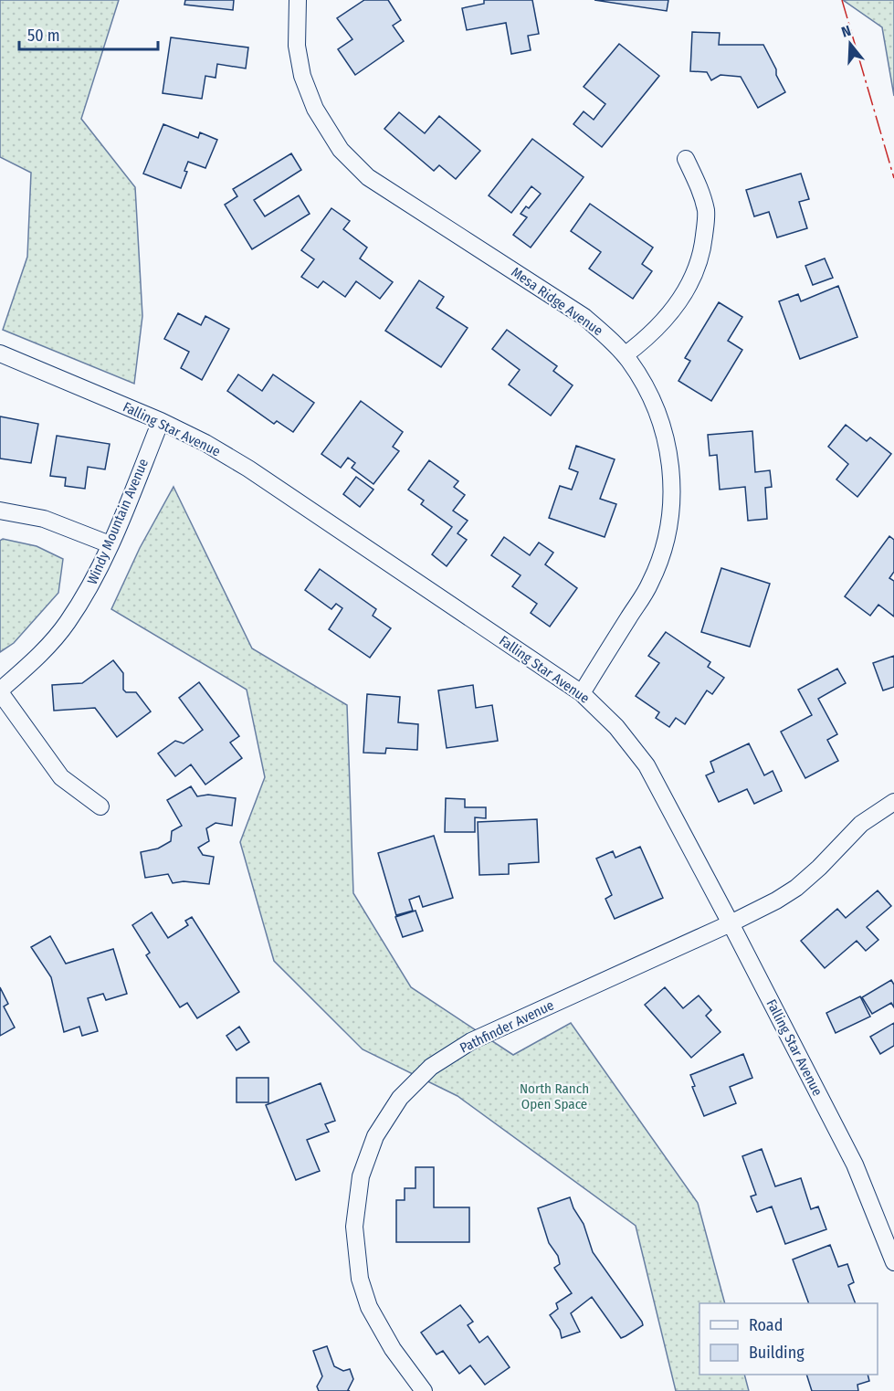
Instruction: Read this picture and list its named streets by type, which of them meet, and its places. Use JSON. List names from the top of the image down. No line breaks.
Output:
{"streets":{"street":["Mesa Ridge Avenue","Falling Star Avenue","Windy Mountain Avenue","Pathfinder Avenue"]},"crossings":[["Mesa Ridge Avenue","Falling Star Avenue"],["Falling Star Avenue","Windy Mountain Avenue"],["Falling Star Avenue","Pathfinder Avenue"]],"parks":["North Ranch Open Space"],"legend":["Road","Building"],"scale_bar":"50 m","north":"top"}
